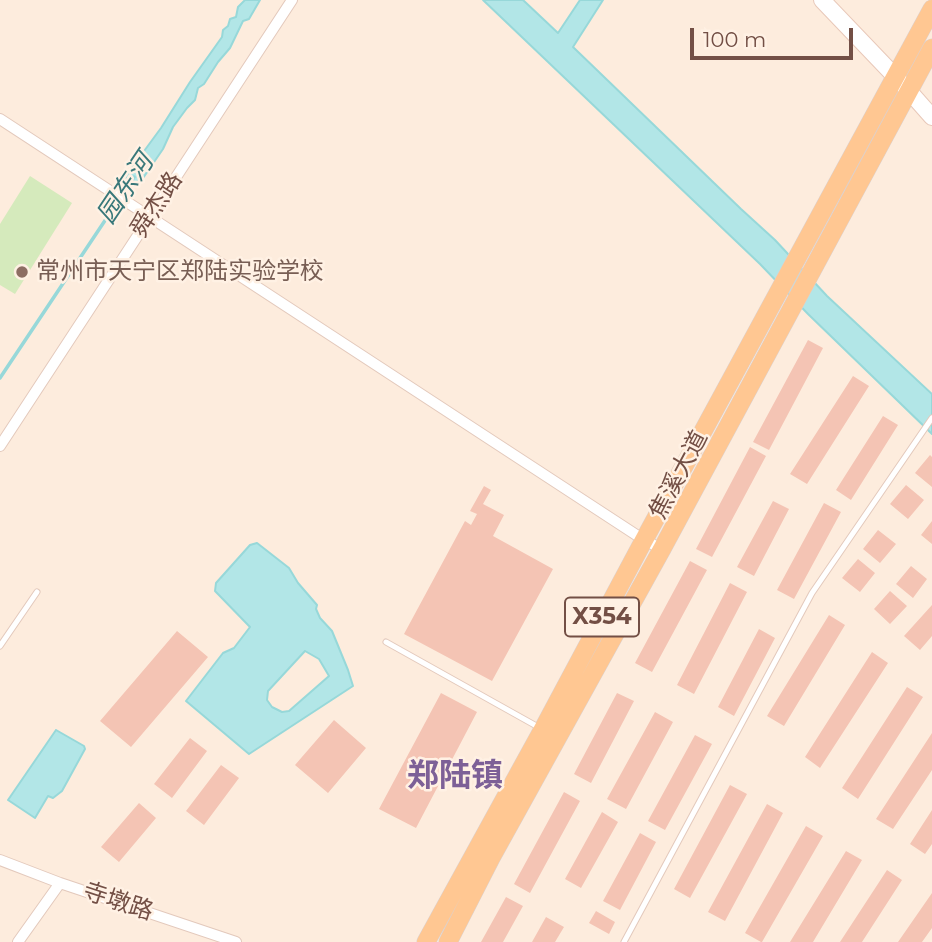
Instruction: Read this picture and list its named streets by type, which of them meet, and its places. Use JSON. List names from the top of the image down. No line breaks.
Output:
{"streets":{"main road":["焦溪大道","X354"],"street":["舜杰路","寺墩路"]},"districts":["郑陆镇"],"water":["园东河"],"places":["常州市天宁区郑陆实验学校"],"scale_bar":"100 m"}
